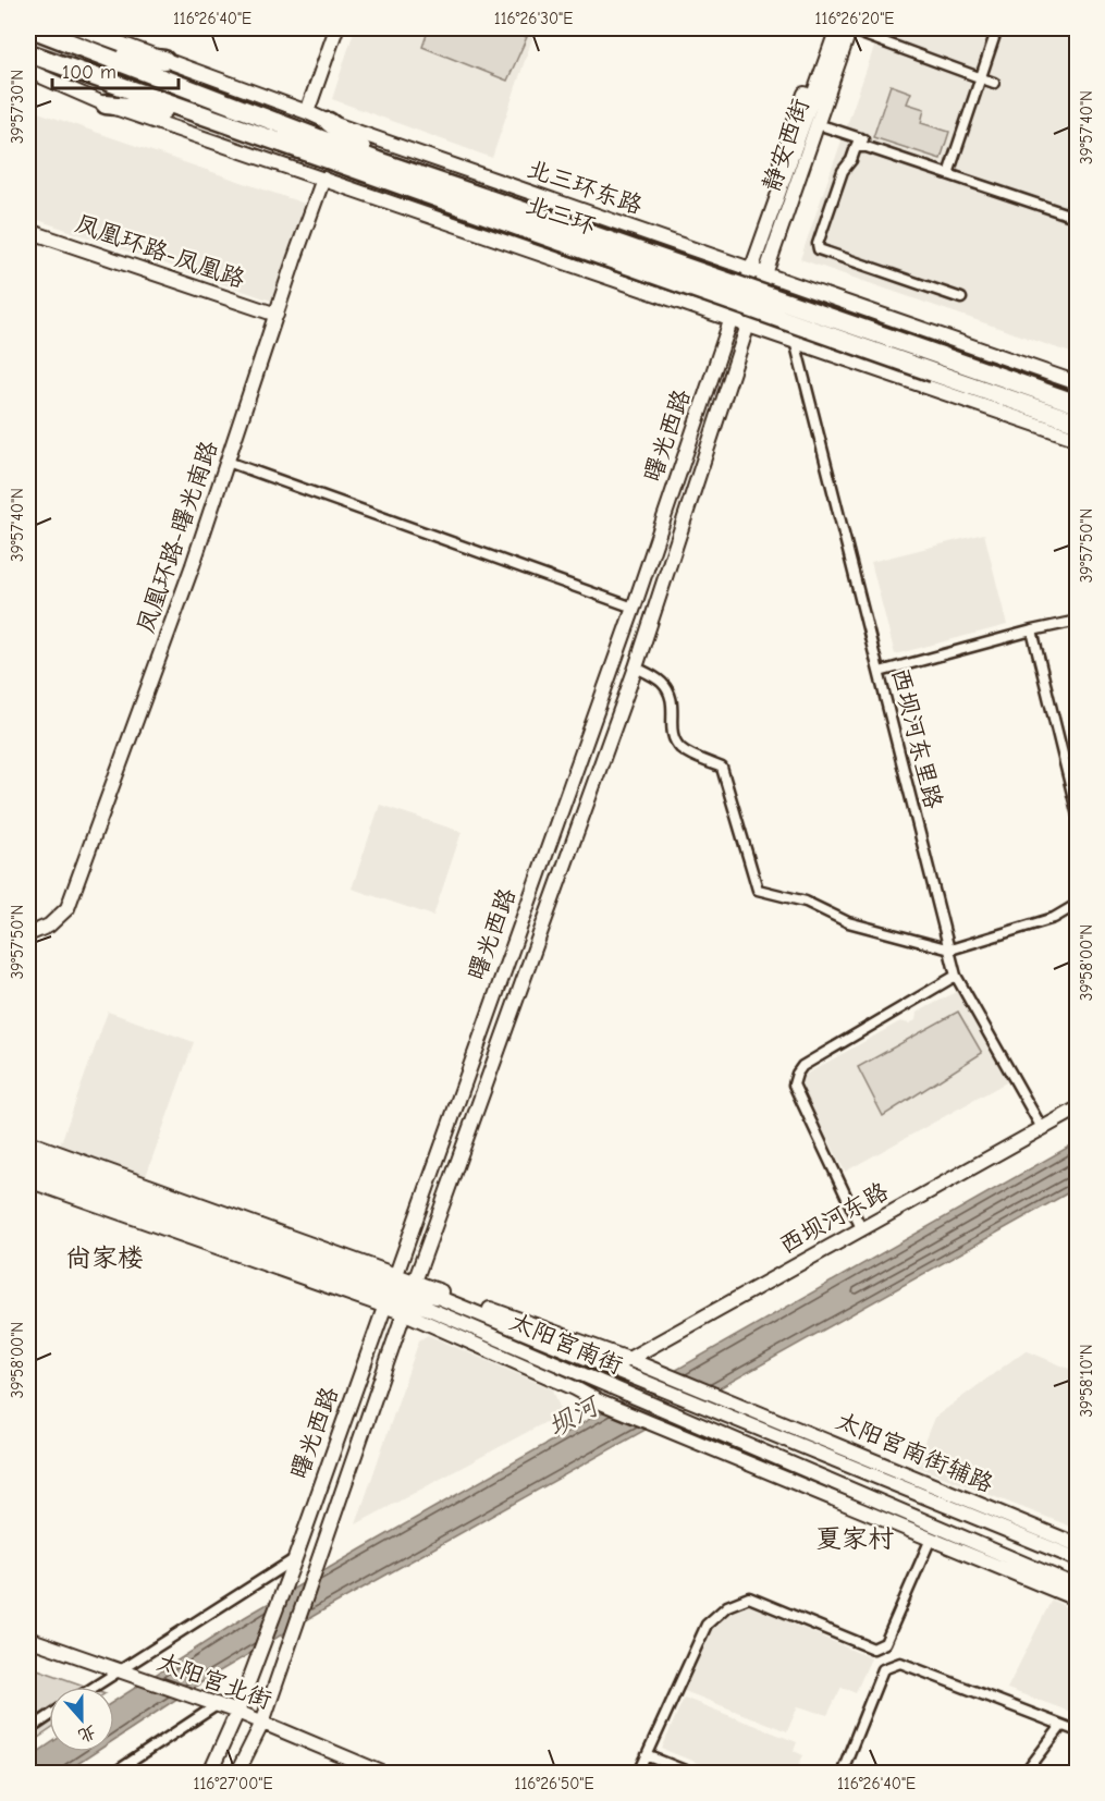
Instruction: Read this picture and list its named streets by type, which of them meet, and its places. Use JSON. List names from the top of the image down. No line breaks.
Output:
{"streets":{"highway":["北三环"],"street":["静安西街","北三环东路","凤凰环路-凤凰路","曙光西路","凤凰环路-曙光南路","西坝河东里路","西坝河东路","太阳宫南街","太阳宫南街辅路","太阳宫北街"]},"crossings":[["静安西街","北三环东路"],["静安西街","曙光西路"],["北三环东路","曙光西路"],["凤凰环路-凤凰路","凤凰环路-曙光南路"],["曙光西路","太阳宫南街"],["曙光西路","太阳宫北街"],["西坝河东里路","西坝河东路"],["西坝河东路","太阳宫南街"],["太阳宫南街","太阳宫南街辅路"]],"districts":["尚家楼","夏家村"],"water":["坝河"],"scale_bar":"100 m","north":"bottom","coordinates":["116°26'40\"E","116°26'30\"E","116°26'20\"E","39°57'30\"N","39°57'40\"N","39°57'50\"N","39°58'00\"N","39°58'10\"N","116°27'00\"E","116°26'50\"E"]}
